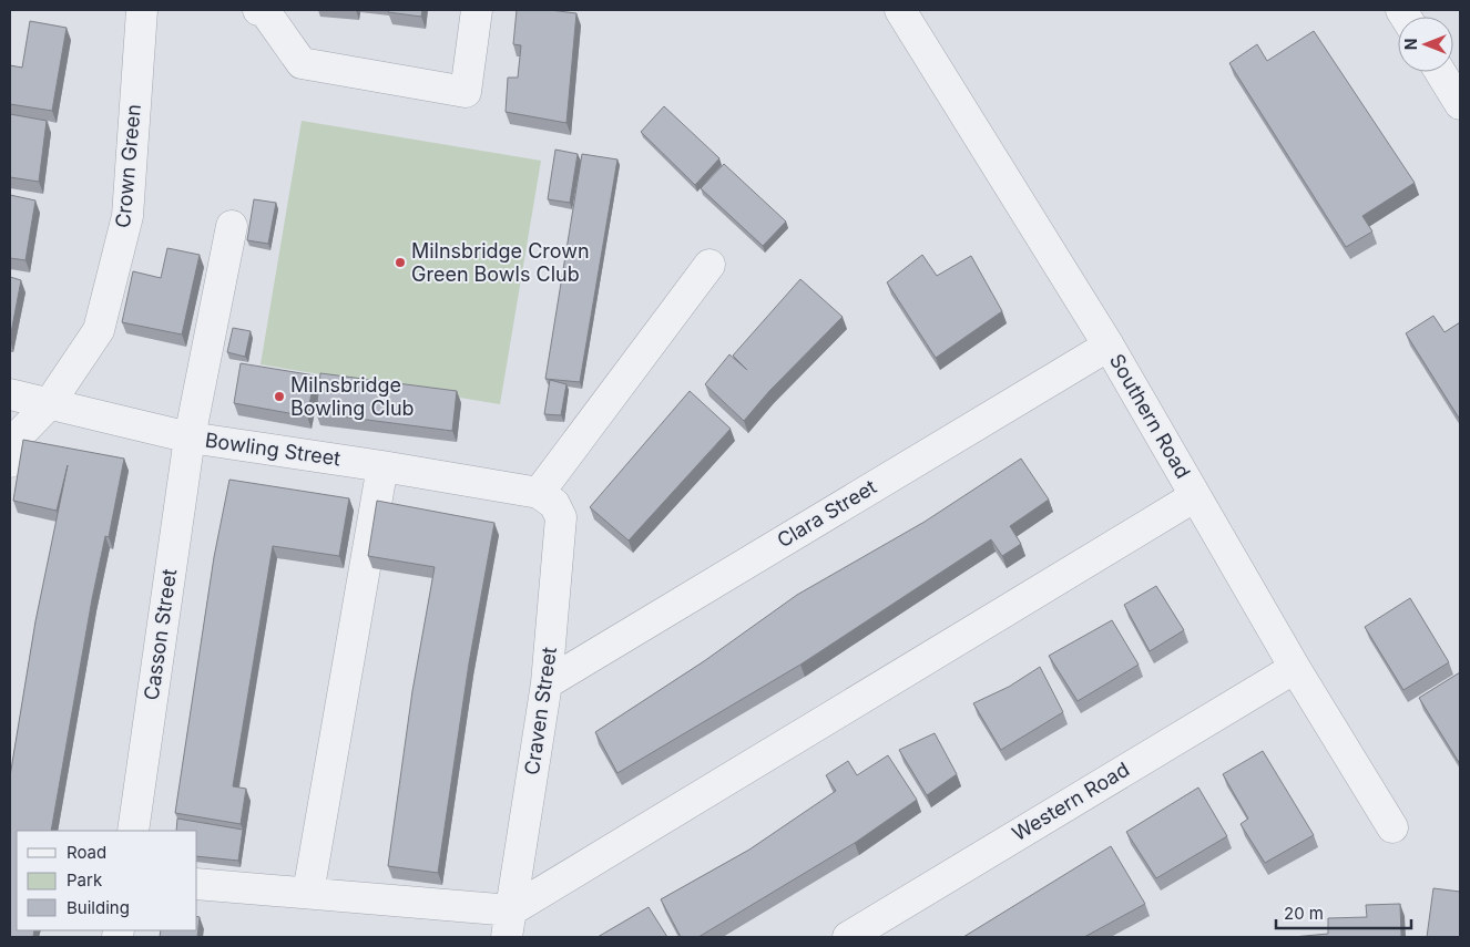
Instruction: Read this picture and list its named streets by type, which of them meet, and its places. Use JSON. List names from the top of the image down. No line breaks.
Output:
{"streets":{"street":["Crown Green","Southern Road","Bowling Street","Clara Street","Casson Street","Craven Street","Western Road"]},"crossings":[["Crown Green","Bowling Street"],["Southern Road","Clara Street"],["Southern Road","Western Road"],["Bowling Street","Casson Street"],["Bowling Street","Craven Street"],["Clara Street","Craven Street"]],"places":["Milnsbridge Crown Green Bowls Club","Milnsbridge Bowling Club"],"legend":["Road","Park","Building"],"scale_bar":"20 m","north":"left"}
